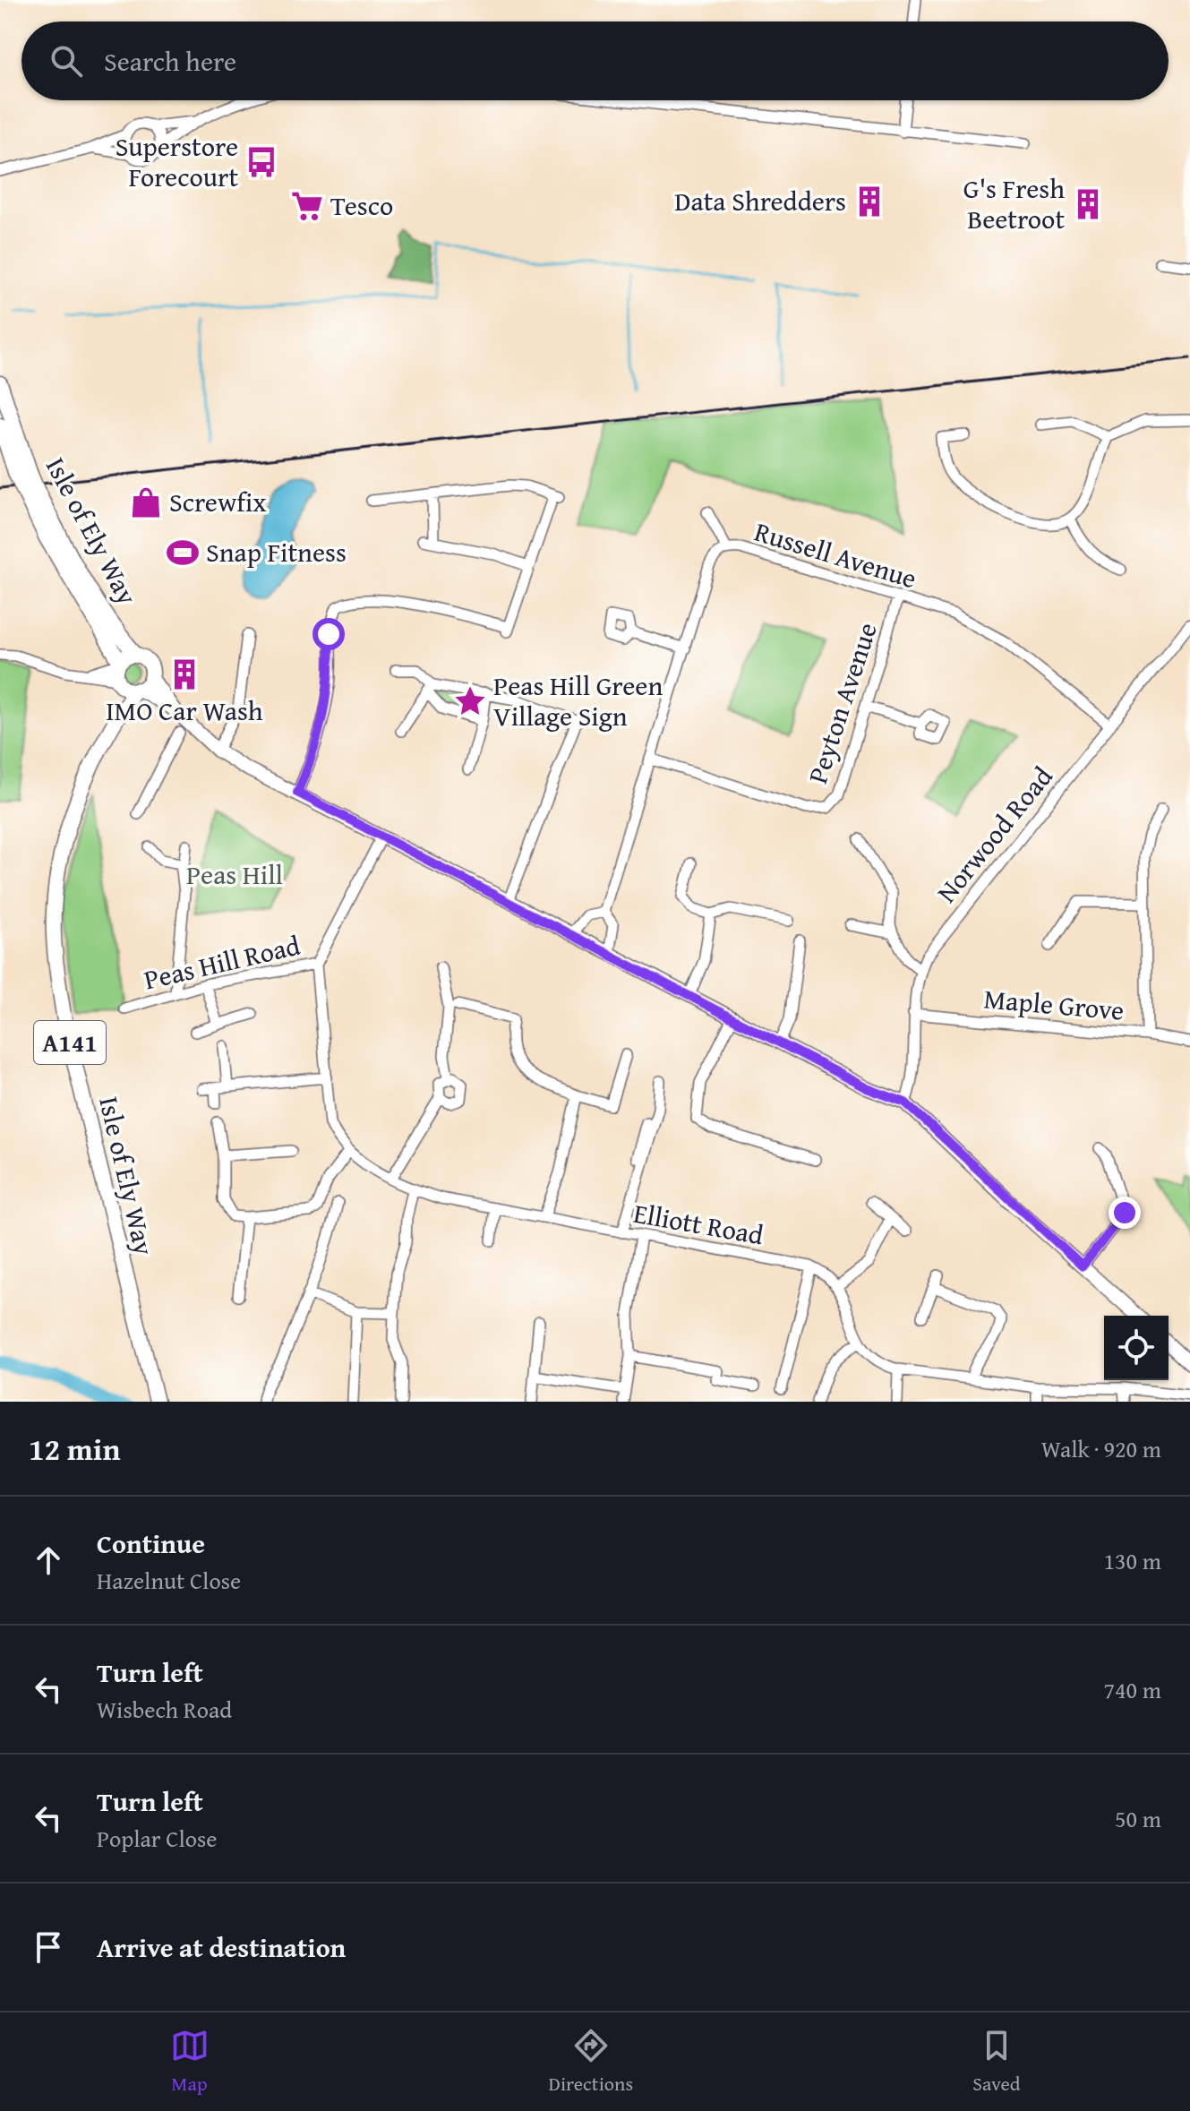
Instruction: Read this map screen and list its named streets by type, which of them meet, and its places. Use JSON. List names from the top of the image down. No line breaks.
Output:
{"streets":{"highway":["Isle of Ely Way","A141"],"street":["Russell Avenue","Peyton Avenue","Norwood Road","Peas Hill Road","Maple Grove","Elliott Road"]},"crossings":[["Isle of Ely Way","A141"],["Russell Avenue","Peyton Avenue"],["Russell Avenue","Norwood Road"],["Norwood Road","Maple Grove"],["Peas Hill Road","Elliott Road"]],"parks":["Peas Hill"],"places":{"bus stop":["Superstore Forecourt"],"building":["Data Shredders","G's Fresh Beetroot","IMO Car Wash"],"supermarket":["Tesco"],"shop":["Screwfix"],"sports":["Snap Fitness"],"place":["Peas Hill Green Village Sign"]},"page":{"search":"Search here","heading":["12 min","Walk · 920 m"],"list":[["Continue","Hazelnut Close","130 m"],["Turn left","Wisbech Road","740 m"],["Turn left","Poplar Close","50 m"],"Arrive at destination"],"nav":["Map","Directions","Saved"]}}
